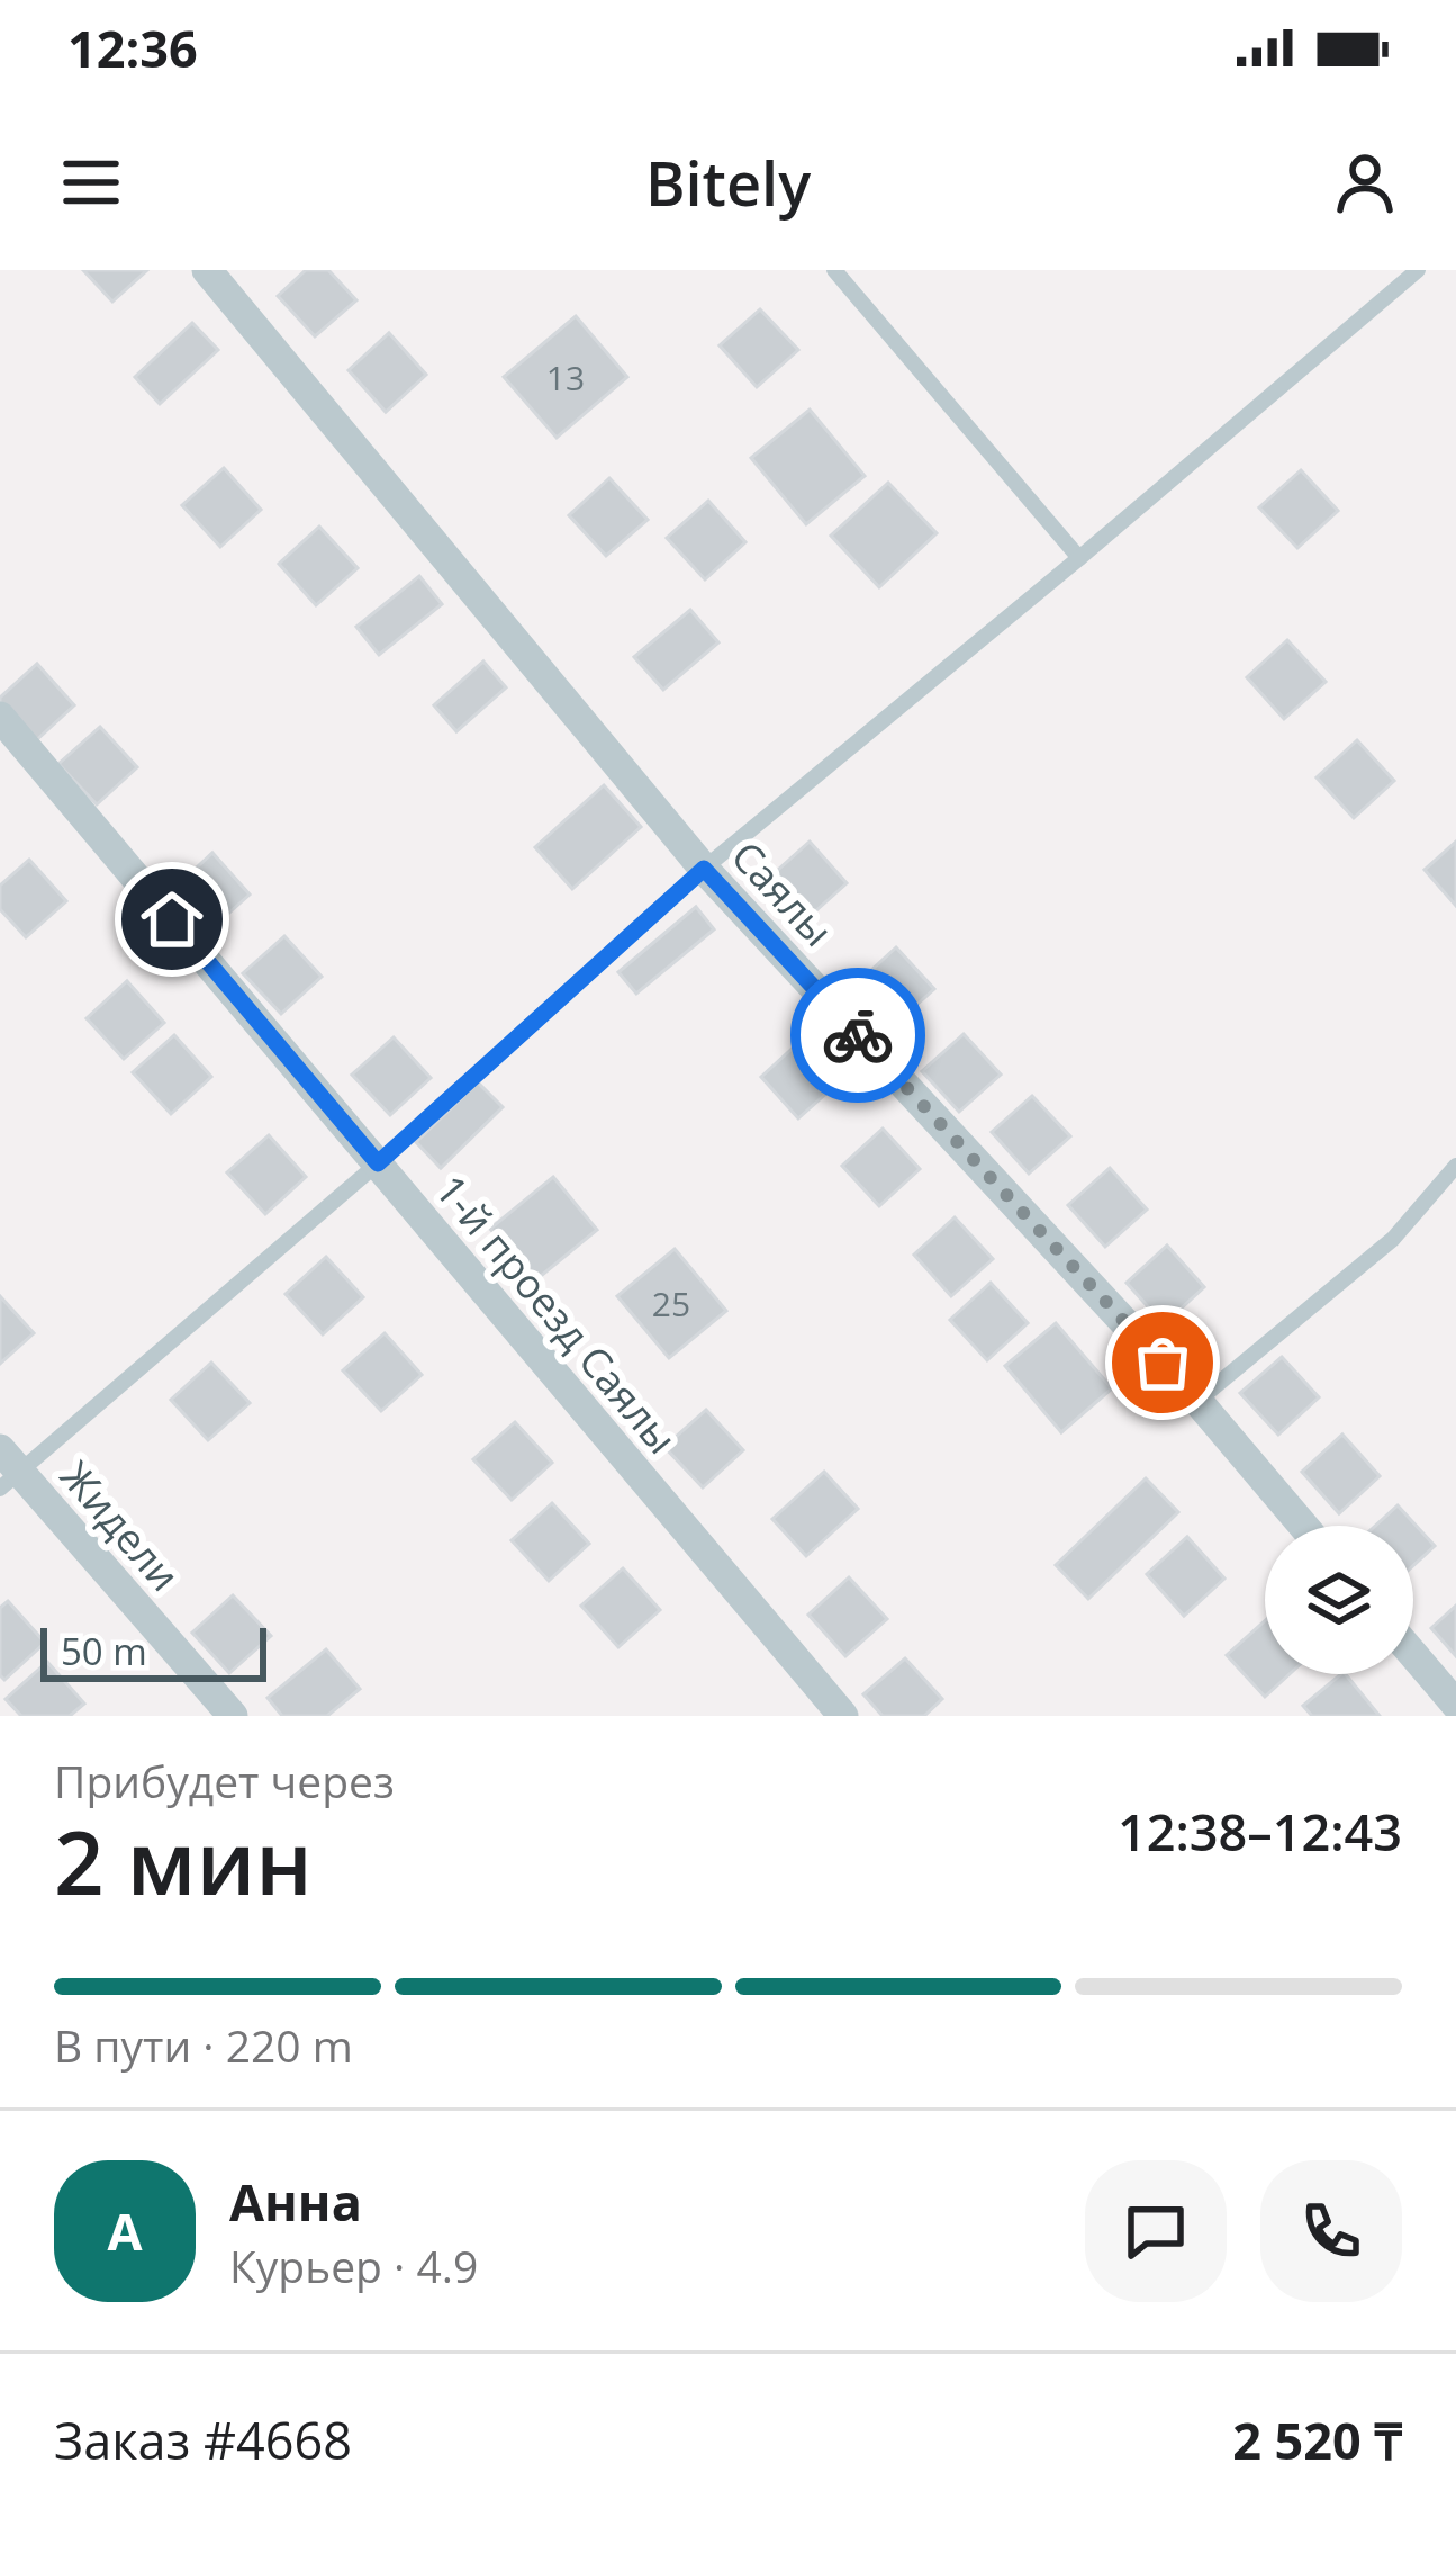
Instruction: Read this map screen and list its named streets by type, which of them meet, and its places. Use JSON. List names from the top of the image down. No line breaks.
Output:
{"streets":{"street":["Саялы","1-й проезд Саялы","Жидели"]},"house_numbers":["13","25"],"scale_bar":"50 m","page":{"status":"12:36","header":"Bitely","scale":"50 m","heading":["2 мин","Прибудет через","12:38–12:43"],"panel":["Анна","Курьер · 4.9","Заказ #4668","2 520 ₸"],"bar":"В пути · 220 m","round":"А"}}
